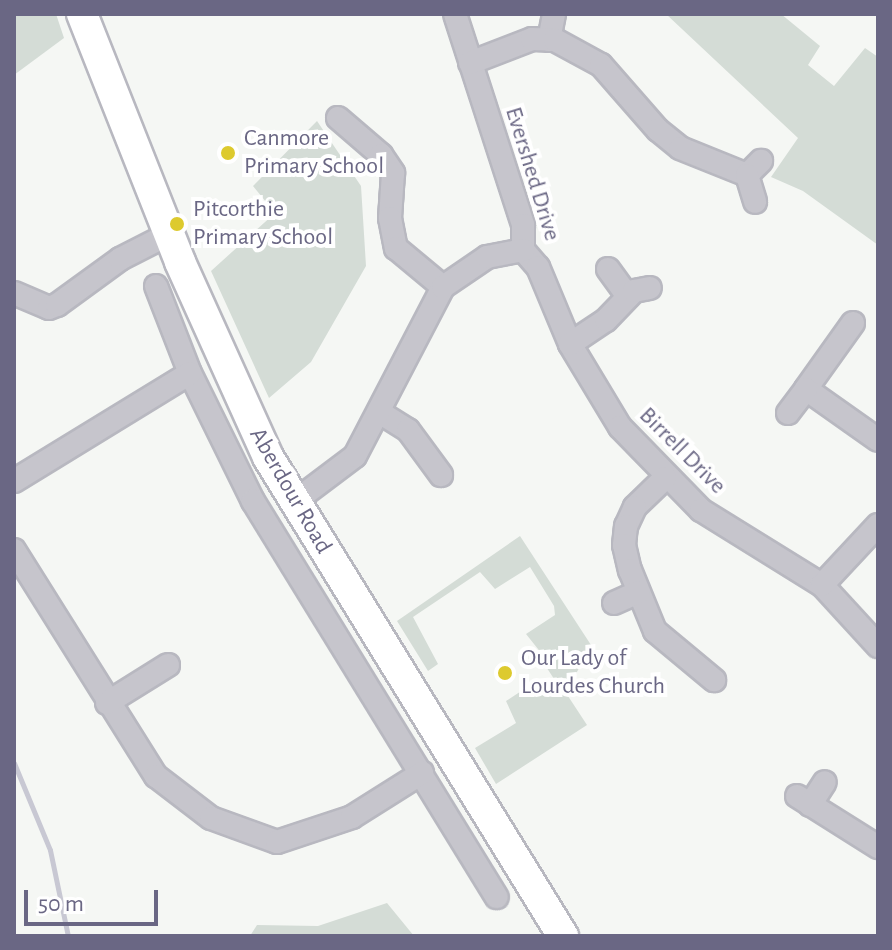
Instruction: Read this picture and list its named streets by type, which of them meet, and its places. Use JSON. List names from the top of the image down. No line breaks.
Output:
{"streets":{"main road":["Aberdour Road"],"street":["Evershed Drive","Birrell Drive"]},"crossings":[["Evershed Drive","Birrell Drive"]],"places":["Canmore Primary School","Pitcorthie Primary School","Our Lady of Lourdes Church"],"scale_bar":"50 m"}
